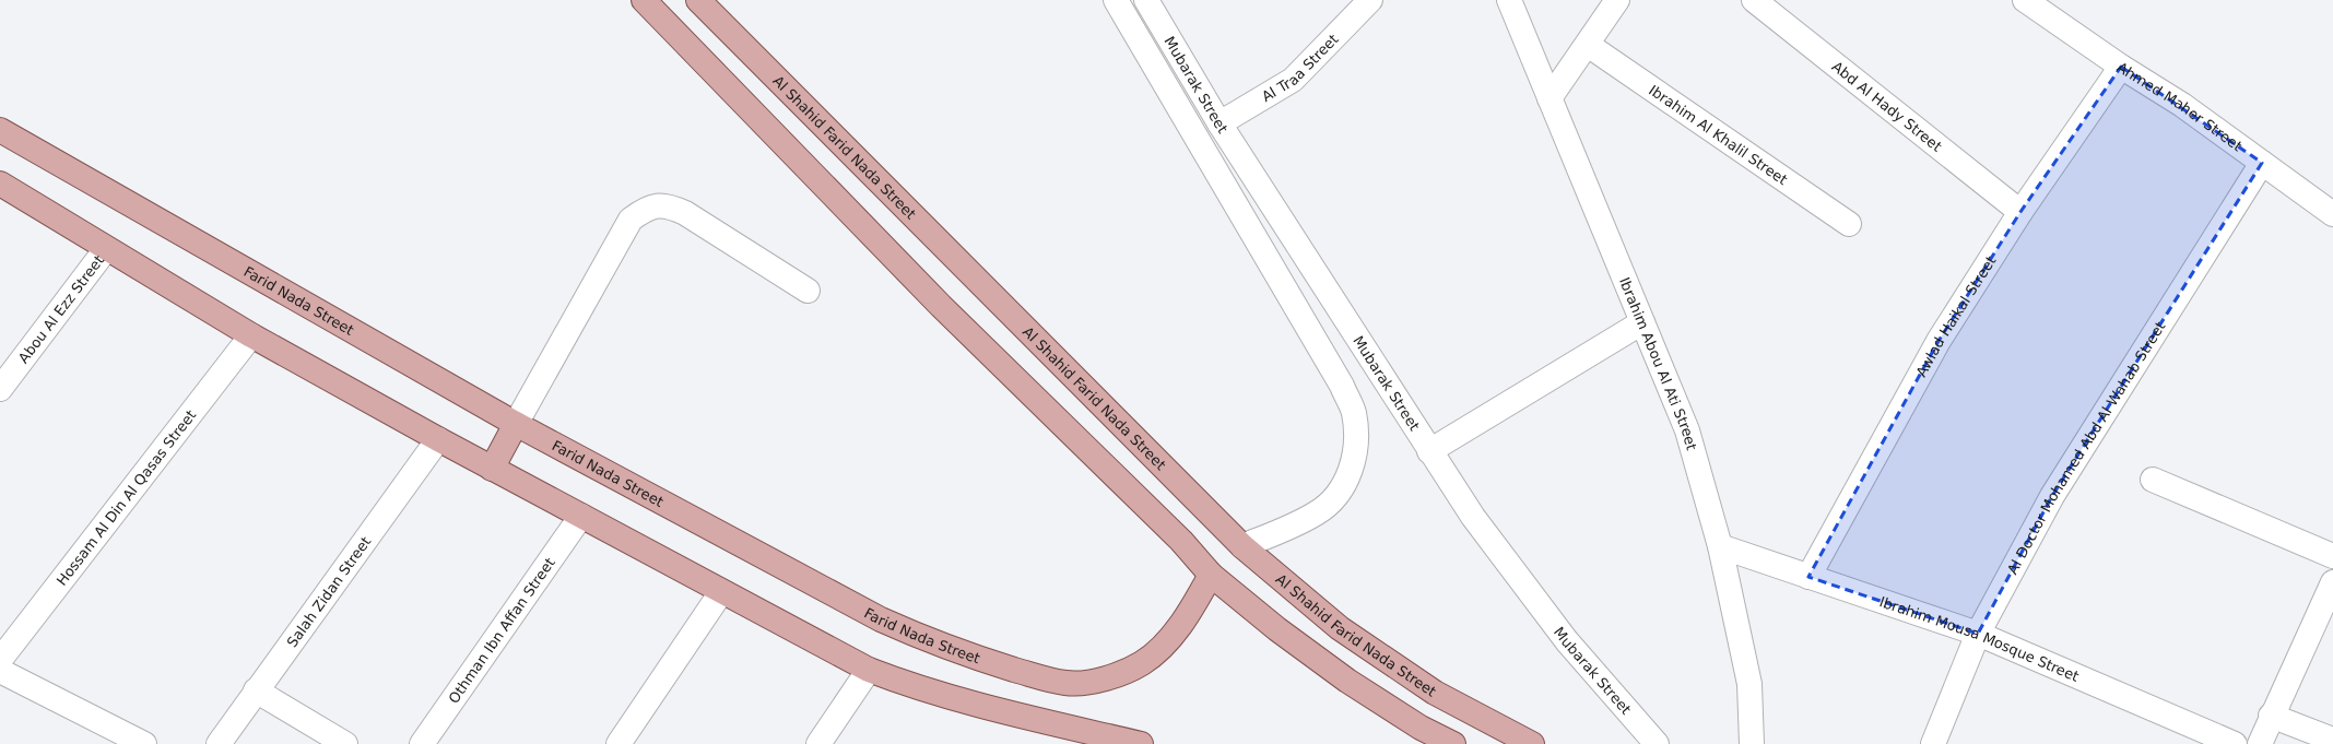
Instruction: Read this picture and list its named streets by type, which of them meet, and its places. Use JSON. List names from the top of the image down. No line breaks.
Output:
{"streets":{"main road":["Al Shahid Farid Nada Street","Farid Nada Street"],"street":["Al Traa Street","Mubarak Street","Abd Al Hady Street","Ahmed Maher Street","Ibrahim Al Khalil Street","Abou Al Ezz Street","Awlad Haikal Street","Ibrahim Abou Al Ati Street","Al Doctor Mohamed Abd Al Wahab Street","Hossam Al Din Al Qasas Street","Salah Zidan Street","Othman Ibn Affan Street","Ibrahim Mousa Mosque Street"]},"crossings":[["Al Traa Street","Mubarak Street"],["Mubarak Street","Al Shahid Farid Nada Street"],["Abd Al Hady Street","Awlad Haikal Street"],["Ahmed Maher Street","Awlad Haikal Street"],["Ahmed Maher Street","Al Doctor Mohamed Abd Al Wahab Street"],["Awlad Haikal Street","Ibrahim Mousa Mosque Street"],["Ibrahim Abou Al Ati Street","Ibrahim Mousa Mosque Street"],["Al Doctor Mohamed Abd Al Wahab Street","Ibrahim Mousa Mosque Street"]]}
